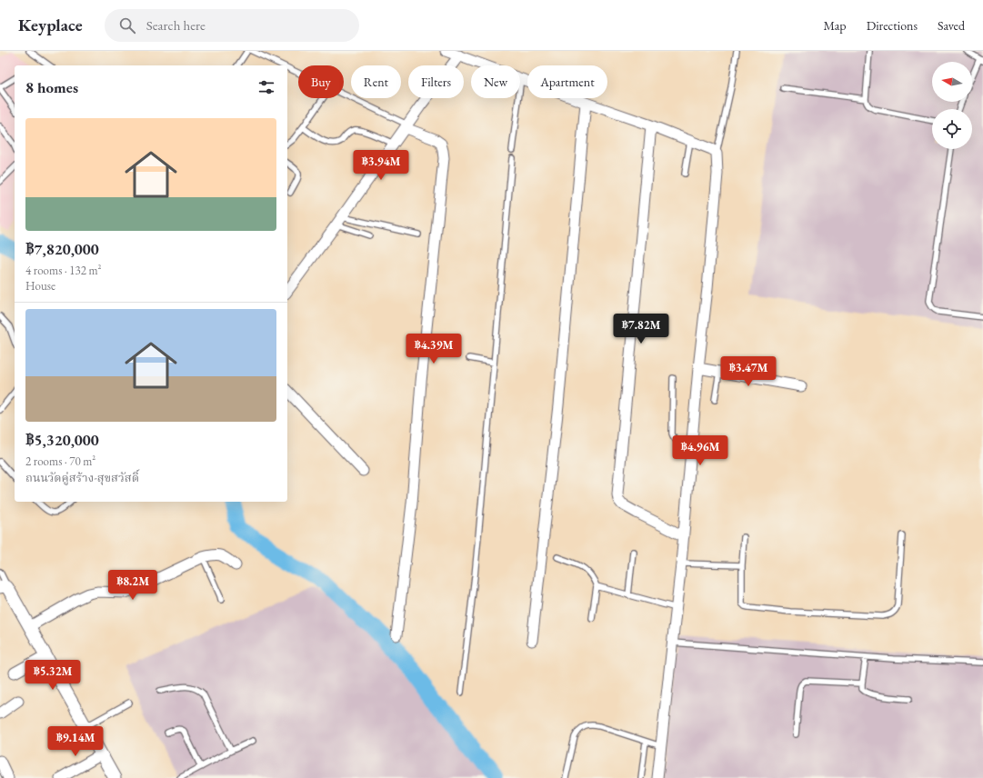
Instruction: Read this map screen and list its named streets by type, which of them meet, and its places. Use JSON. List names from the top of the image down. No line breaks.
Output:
{"north":"left","page":{"header":"Keyplace","search":"Search here","nav":["Map","Directions","Saved"],"chip":["Buy","Rent","Filters","New","Apartment"],"heading":"8 homes","list":[{"name":"฿7,820,000","note":"4 rooms · 132 m² · House"},{"name":"฿5,320,000","note":"2 rooms · 70 m² · ถนนวัดคู่สร้าง-สุขสวัสดิ์"}],"price":["฿3.94M","฿7.82M","฿4.39M","฿3.47M","฿4.96M","฿8.2M","฿5.32M","฿9.14M"]}}
